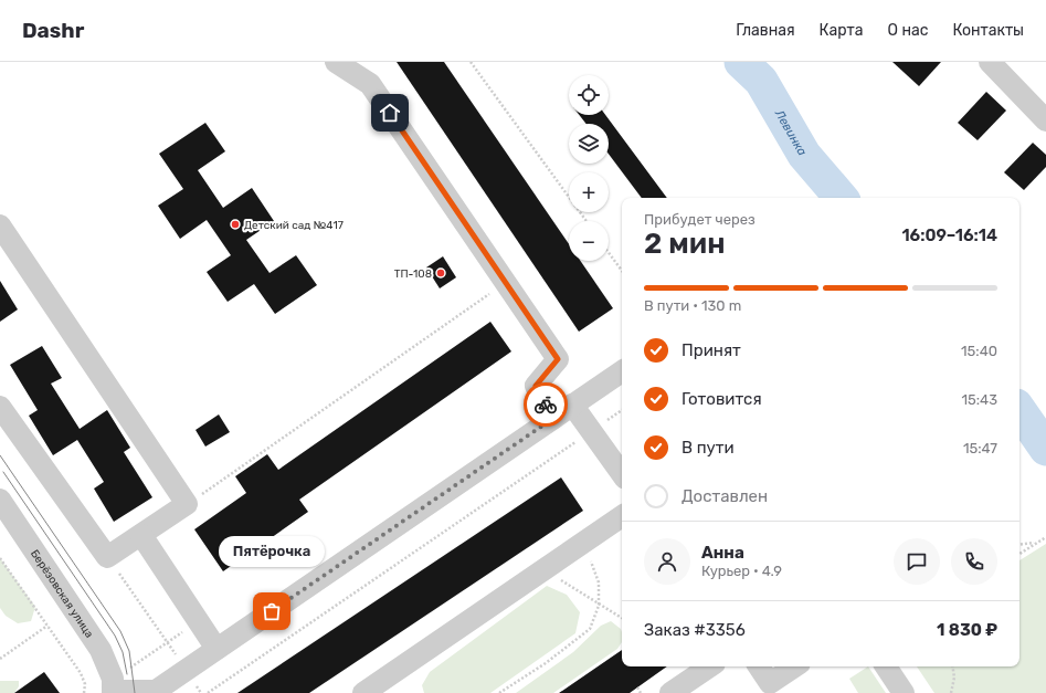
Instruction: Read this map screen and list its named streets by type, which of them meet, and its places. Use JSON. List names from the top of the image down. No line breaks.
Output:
{"streets":{"street":["Берёзовская улица"]},"water":["Левинка"],"places":["Детский сад №417","ТП-108","Пятёрочка"],"page":{"header":"Dashr","nav":["Главная","Карта","О нас","Контакты"],"map_buttons":["+","−"],"heading":["2 мин","Прибудет через","16:09–16:14"],"panel":["Анна","Курьер · 4.9","Заказ #3356","1 830 ₽"],"bar":"В пути · 130 m","list":[["Принят","15:40"],["Готовится","15:43"],["В пути","15:47"],"Доставлен"],"bubble":"Пятёрочка"}}
